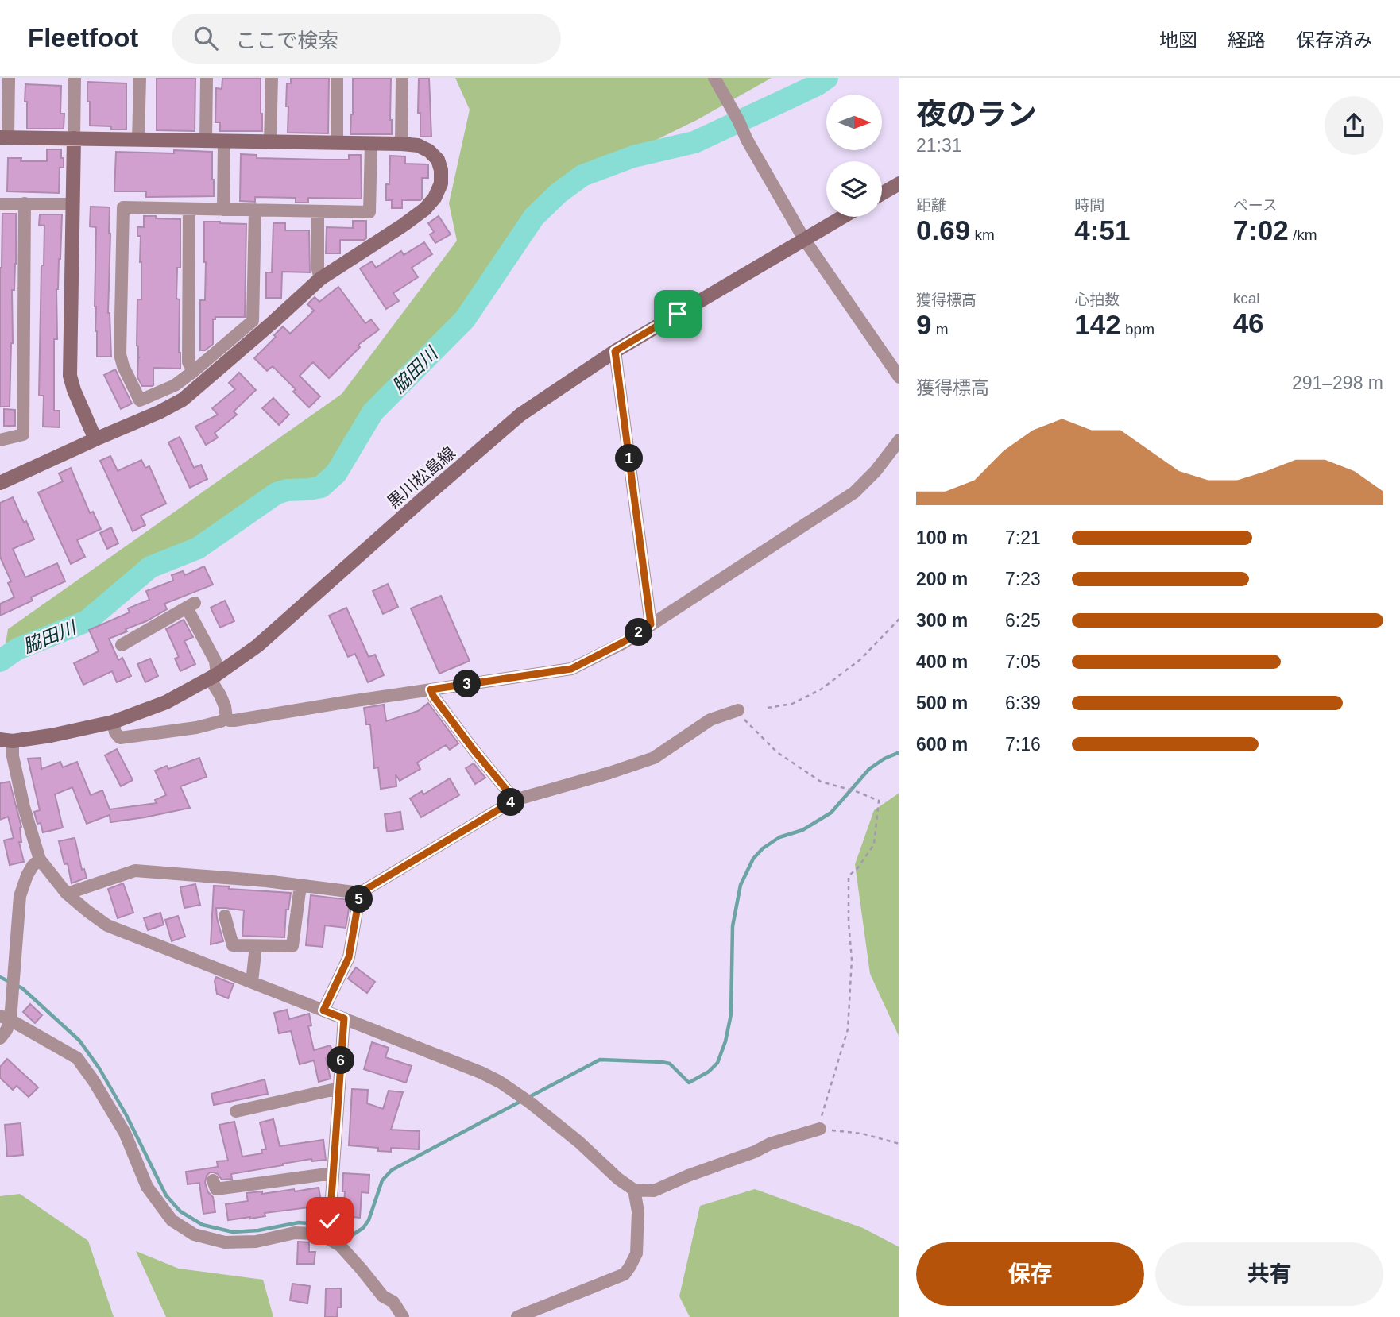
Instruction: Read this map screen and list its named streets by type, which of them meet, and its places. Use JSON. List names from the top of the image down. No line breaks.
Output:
{"streets":{"street":["黒川松島線"]},"water":["脇田川"],"north":"right","page":{"header":"Fleetfoot","search":"ここで検索","nav":["地図","経路","保存済み"],"heading":["夜のラン","21:31"],"stats":[["距離","0.69 km"],["時間","4:51"],["ペース","7:02 /km"],["獲得標高","9 m"],["心拍数","142 bpm"],["kcal","46"]],"chart":["獲得標高","291–298 m"],"pins":["1","2","3","4","5","6"],"list":[{"name":"100 m","note":"7:21"},{"name":"200 m","note":"7:23"},{"name":"300 m","note":"6:25"},{"name":"400 m","note":"7:05"},{"name":"500 m","note":"6:39"},{"name":"600 m","note":"7:16"}],"buttons":["保存","共有"]}}
